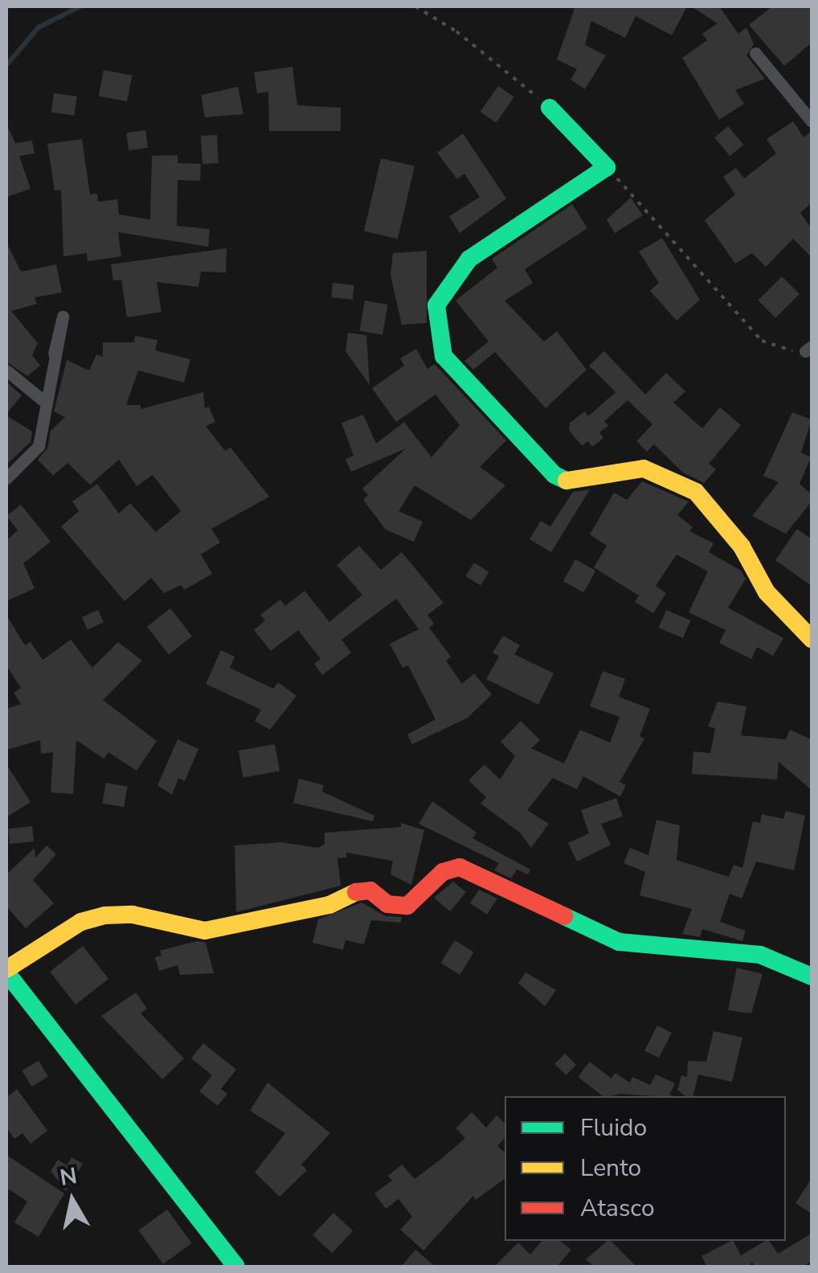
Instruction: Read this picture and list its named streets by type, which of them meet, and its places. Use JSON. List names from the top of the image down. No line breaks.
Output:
{"legend":["Fluido","Lento","Atasco"],"north":"top"}
